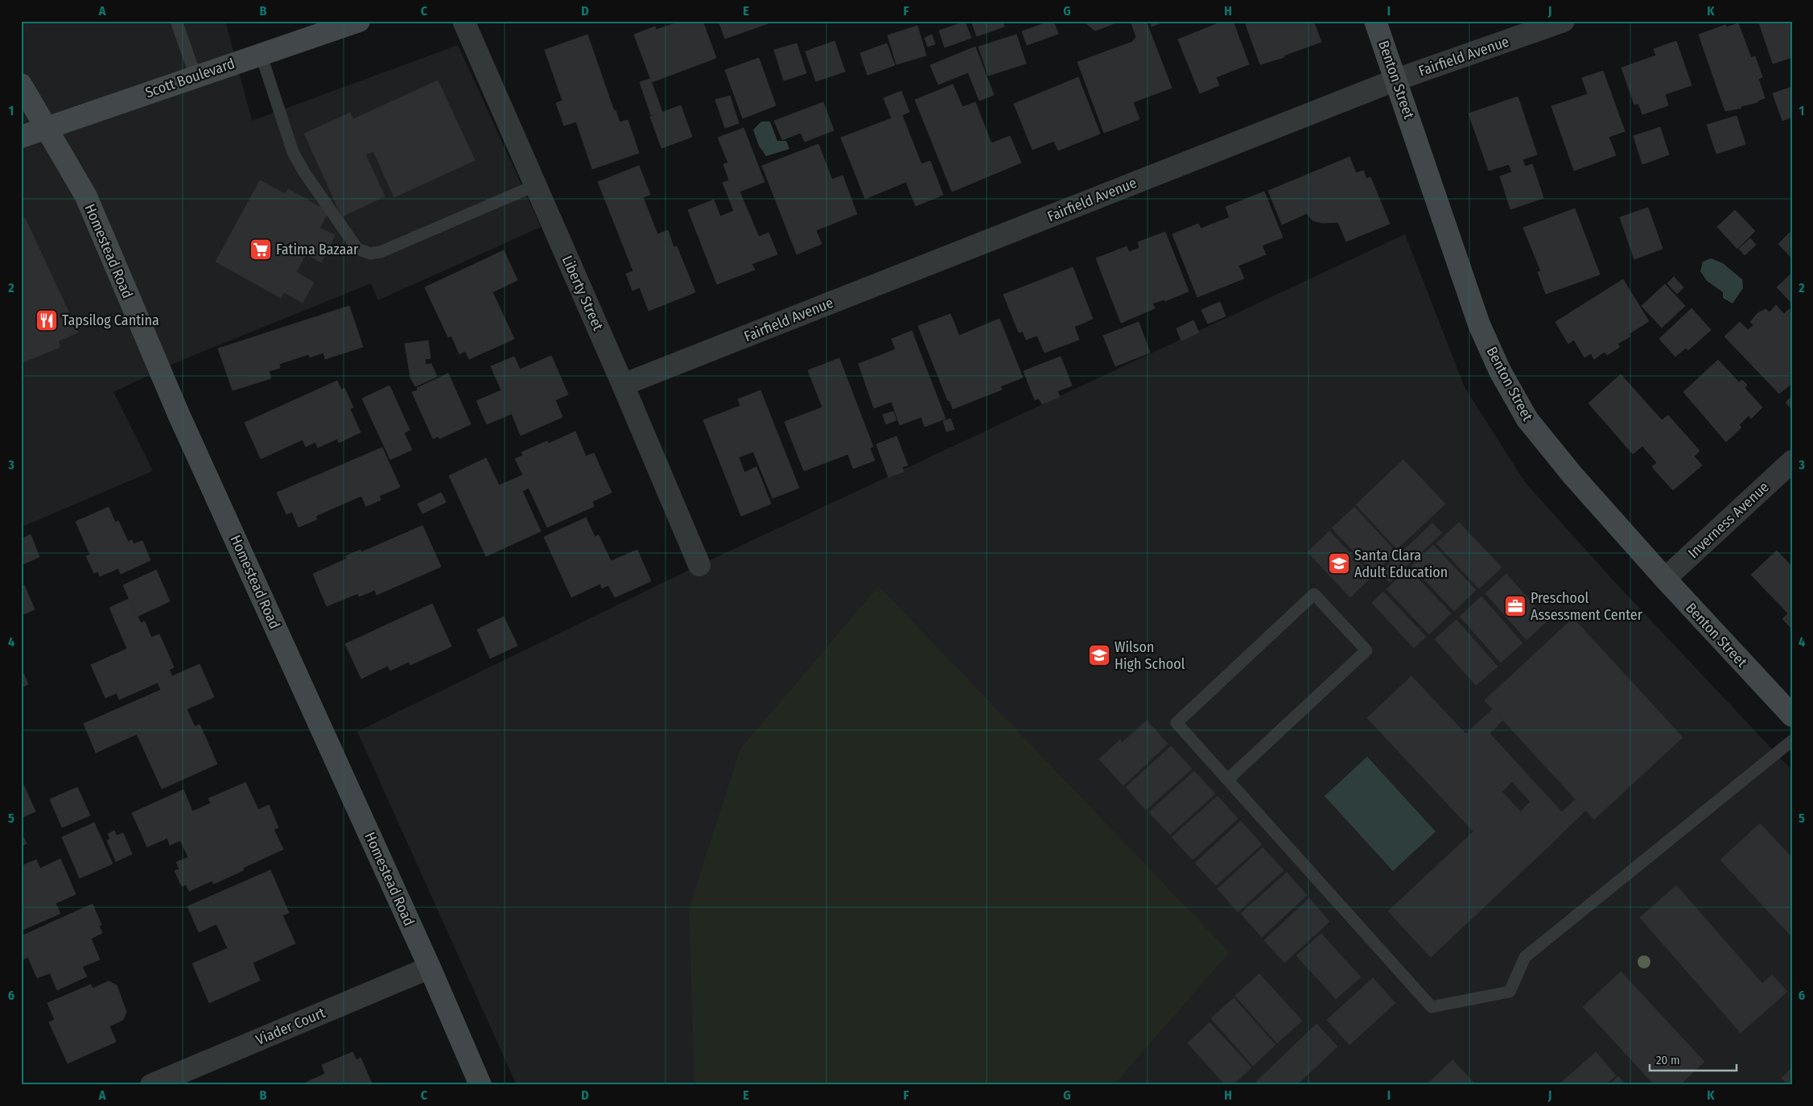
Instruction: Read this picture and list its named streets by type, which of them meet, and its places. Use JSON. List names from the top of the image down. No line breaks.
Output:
{"streets":{"main road":["Scott Boulevard","Benton Street","Homestead Road"],"street":["Fairfield Avenue","Liberty Street","Inverness Avenue","Viader Court"]},"crossings":[["Fairfield Avenue","Benton Street"],["Fairfield Avenue","Liberty Street"],["Scott Boulevard","Homestead Road"],["Benton Street","Inverness Avenue"],["Homestead Road","Viader Court"]],"places":{"supermarket":["Fatima Bazaar"],"restaurant":["Tapsilog Cantina"],"school or university":["Santa Clara Adult Education","Wilson High School"],"office":["Preschool Assessment Center"]},"scale_bar":"20 m","grid":{"columns":["A","B","C","D","E","F","G","H","I","J","K"],"rows":["1","2","3","4","5","6"]}}
